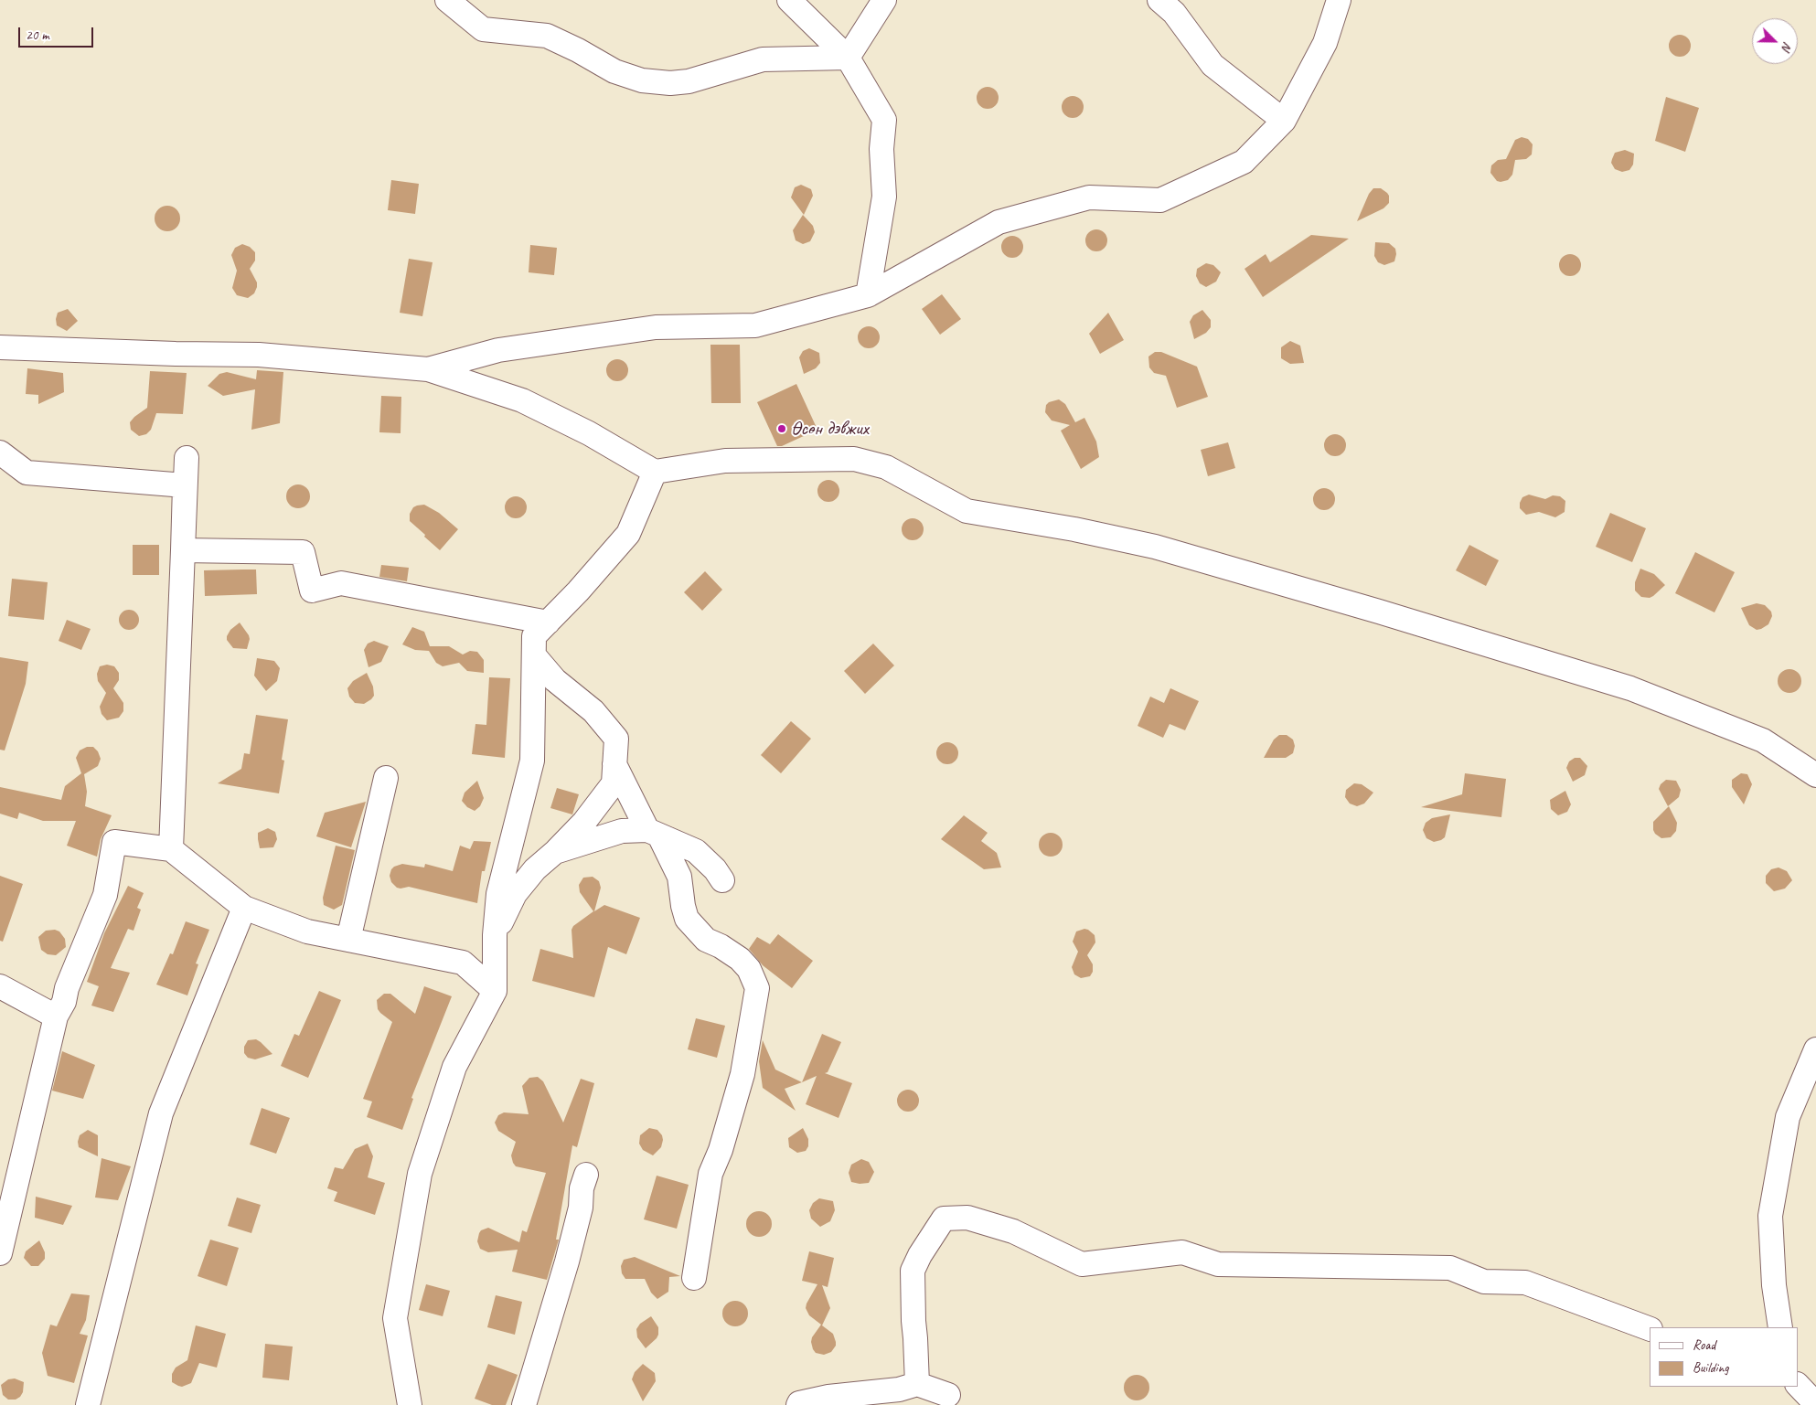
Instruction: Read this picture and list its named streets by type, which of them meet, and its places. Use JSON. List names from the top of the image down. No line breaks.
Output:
{"places":["Өсөн дэвжих"],"legend":["Road","Building"],"scale_bar":"20 m","north":"bottom right"}
